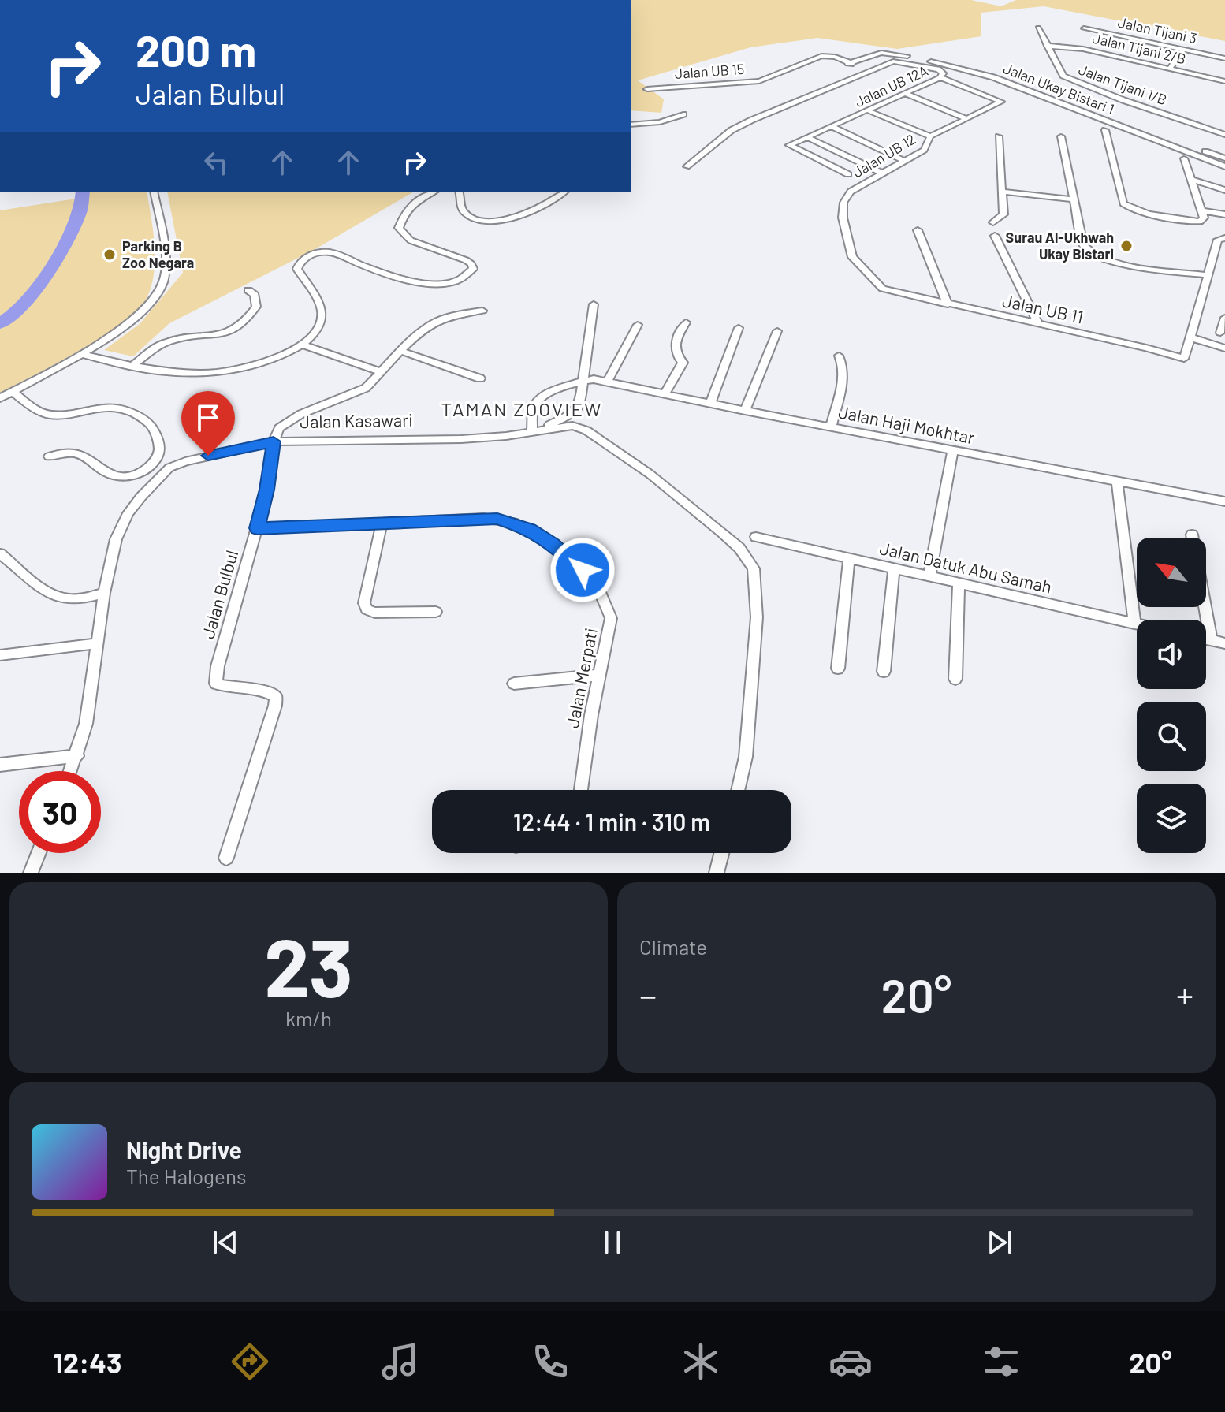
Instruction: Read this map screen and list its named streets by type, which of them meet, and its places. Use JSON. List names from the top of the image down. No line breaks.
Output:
{"streets":{"street":["Jalan Tijani 3","Jalan Tijani 2/B","Jalan UB 15","Jalan Tijani 1/B","Jalan UB 12A","Jalan Ukay Bistari 1","Jalan UB 12","Jalan UB 11","Jalan Kasawari","Jalan Haji Mokhtar","Jalan Datuk Abu Samah","Jalan Bulbul","Jalan Merpati"]},"crossings":[["Jalan Tijani 2/B","Jalan Tijani 1/B"],["Jalan UB 15","Jalan UB 12A"],["Jalan UB 15","Jalan Ukay Bistari 1"],["Jalan UB 12A","Jalan UB 12"],["Jalan UB 12","Jalan UB 11"],["Jalan Kasawari","Jalan Bulbul"],["Jalan Bulbul","Jalan Merpati"]],"districts":["TAMAN ZOOVIEW"],"places":["Surau Al-Ukhwah Ukay Bistari","Parking B Zoo Negara"],"north":"top left","page":{"turn":["200 m","Jalan Bulbul"],"limit":"30","trip":"12:44 · 1 min · 310 m","tile":[["23","km/h"],"Climate"],"heat":["−","20°","+"],"song":["Night Drive","The Halogens"],"tabs":["12:43","20°"]}}
